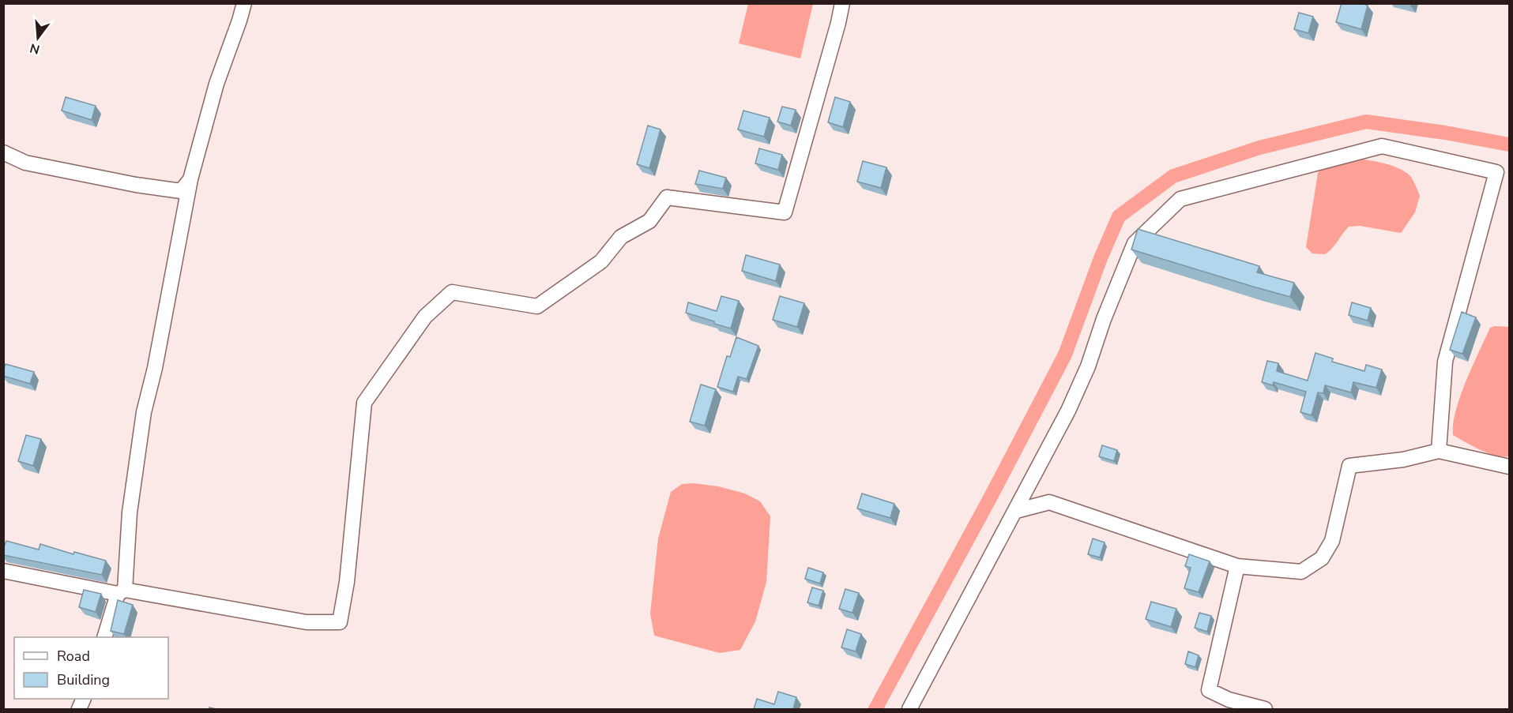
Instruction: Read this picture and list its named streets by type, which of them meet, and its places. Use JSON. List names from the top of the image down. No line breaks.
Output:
{"legend":["Road","Building"],"north":"bottom"}
